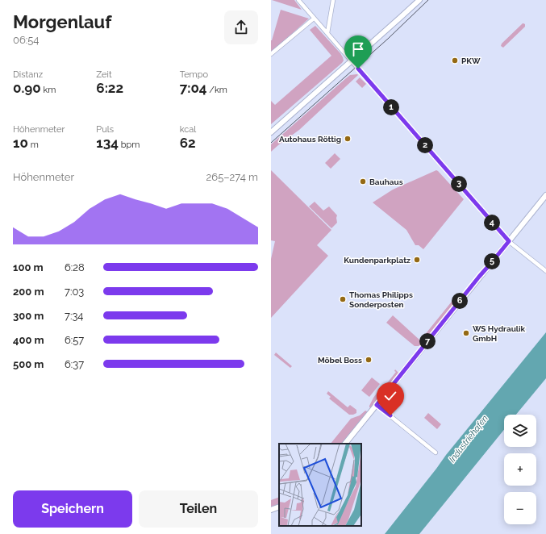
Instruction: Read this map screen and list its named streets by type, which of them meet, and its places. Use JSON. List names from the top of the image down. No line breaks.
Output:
{"water":["Industriehafen"],"places":["PKW","Autohaus Röttig","Bauhaus","Kundenparkplatz","Thomas Philipps Sonderposten","WS Hydraulik GmbH","Möbel Boss"],"page":{"heading":["Morgenlauf","06:54"],"stats":[["Distanz","0.90 km"],["Zeit","6:22"],["Tempo","7:04 /km"],["Höhenmeter","10 m"],["Puls","134 bpm"],["kcal","62"]],"pins":["1","2","3","4","5","6","7"],"chart":["Höhenmeter","265–274 m"],"list":[{"name":"100 m","note":"6:28"},{"name":"200 m","note":"7:03"},{"name":"300 m","note":"7:34"},{"name":"400 m","note":"6:57"},{"name":"500 m","note":"6:37"}],"map_buttons":["+","−"],"buttons":["Speichern","Teilen"]}}
